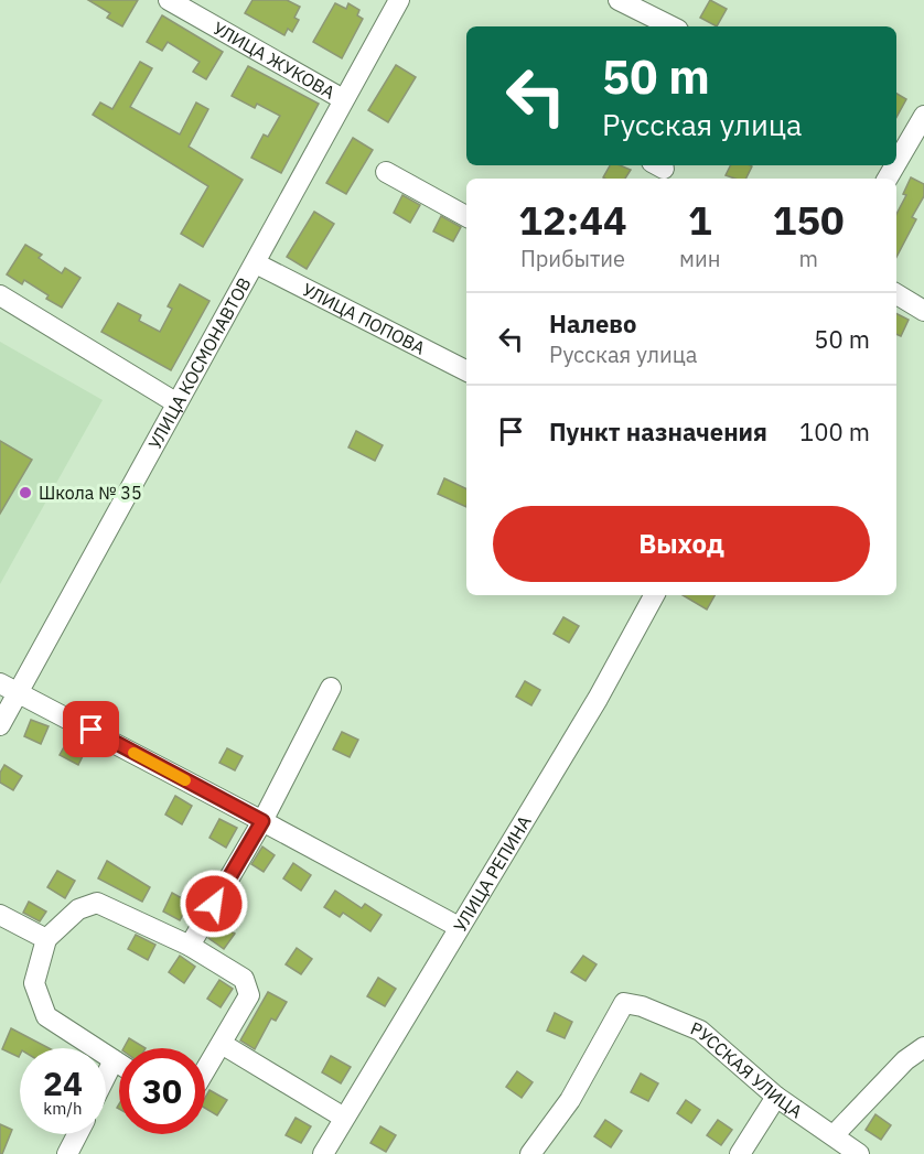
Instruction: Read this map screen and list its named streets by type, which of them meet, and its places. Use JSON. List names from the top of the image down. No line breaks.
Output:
{"streets":{"street":["УЛИЦА ЖУКОВА","УЛИЦА ПОПОВА","УЛИЦА КОСМОНАВТОВ","УЛИЦА РЕПИНА","РУССКАЯ УЛИЦА"]},"crossings":[["УЛИЦА ЖУКОВА","УЛИЦА КОСМОНАВТОВ"],["УЛИЦА ПОПОВА","УЛИЦА КОСМОНАВТОВ"]],"places":["Школа № 35"],"page":{"turn":["50 m","Русская улица"],"eta":["12:44","Прибытие","1","мин","150","m"],"list":[{"name":"Налево","note":"Русская улица","value":"50 m"},{"name":"Пункт назначения","value":"100 m"}],"buttons":"Выход","speed":"24 km/h","limit":"30"}}
